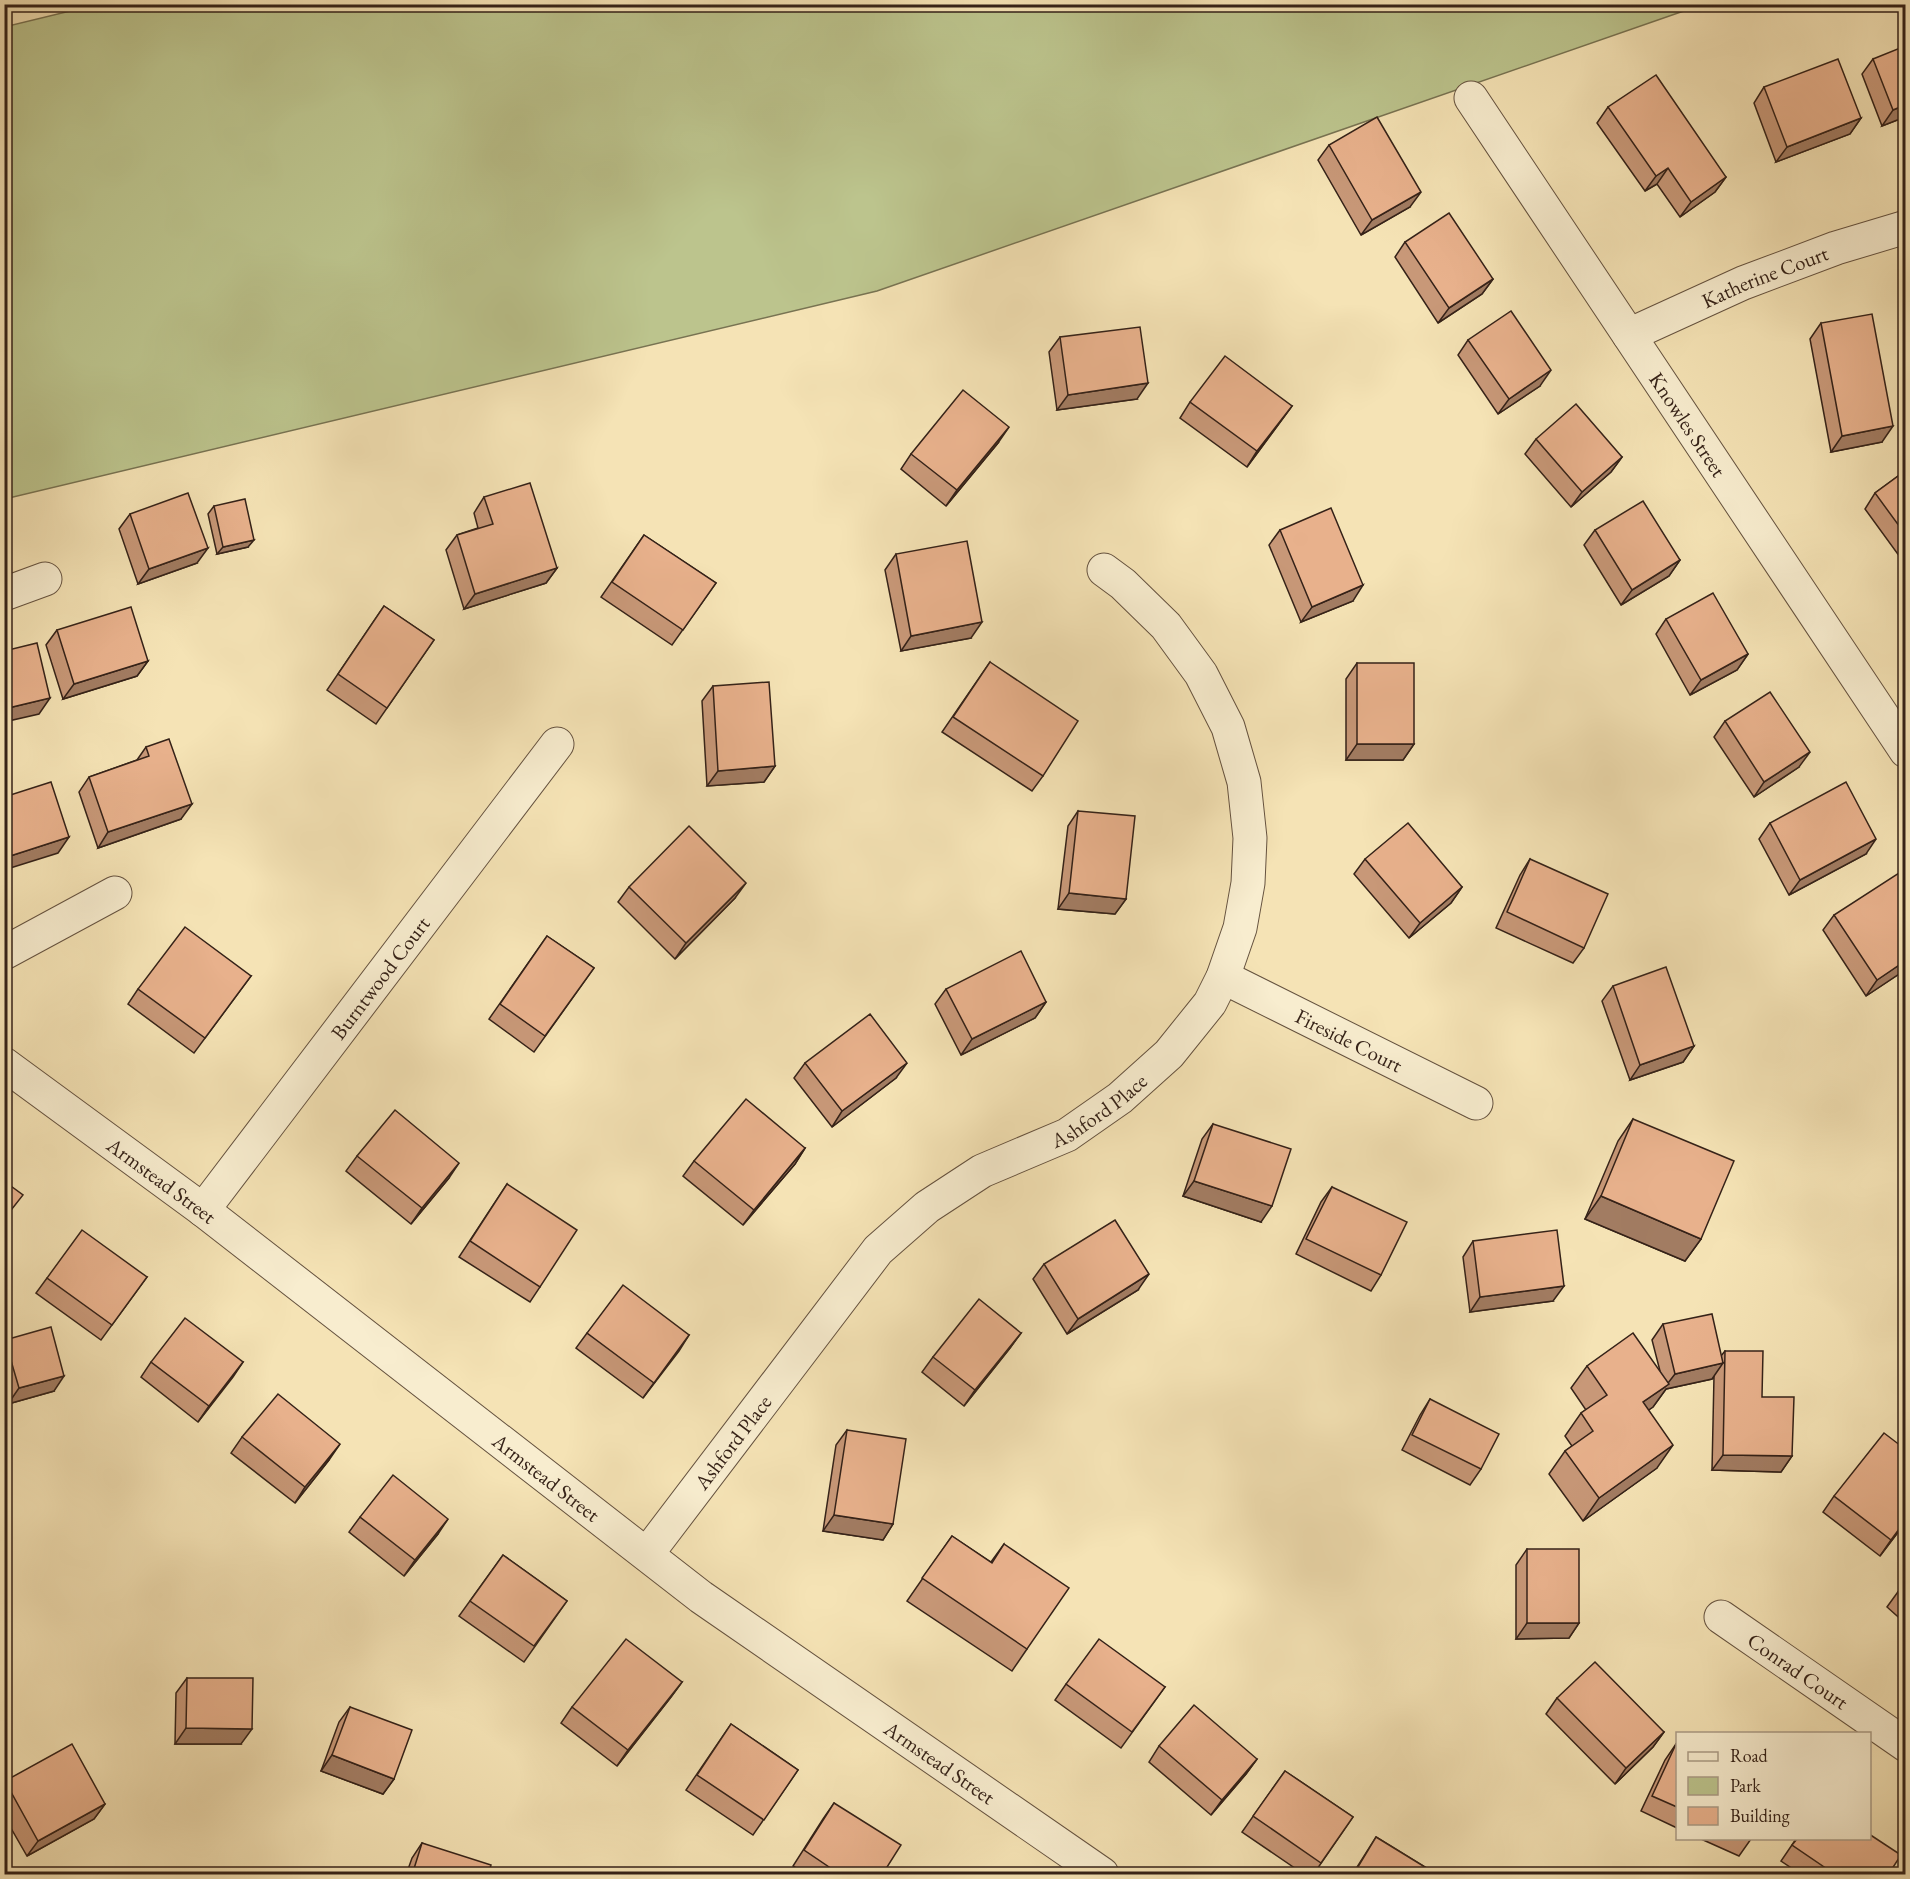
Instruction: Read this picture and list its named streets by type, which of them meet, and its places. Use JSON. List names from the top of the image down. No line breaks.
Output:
{"streets":{"street":["Katherine Court","Knowles Street","Burntwood Court","Fireside Court","Ashford Place","Armstead Street","Conrad Court"]},"crossings":[["Katherine Court","Knowles Street"],["Burntwood Court","Armstead Street"],["Fireside Court","Ashford Place"],["Ashford Place","Armstead Street"]],"legend":["Road","Park","Building"]}
